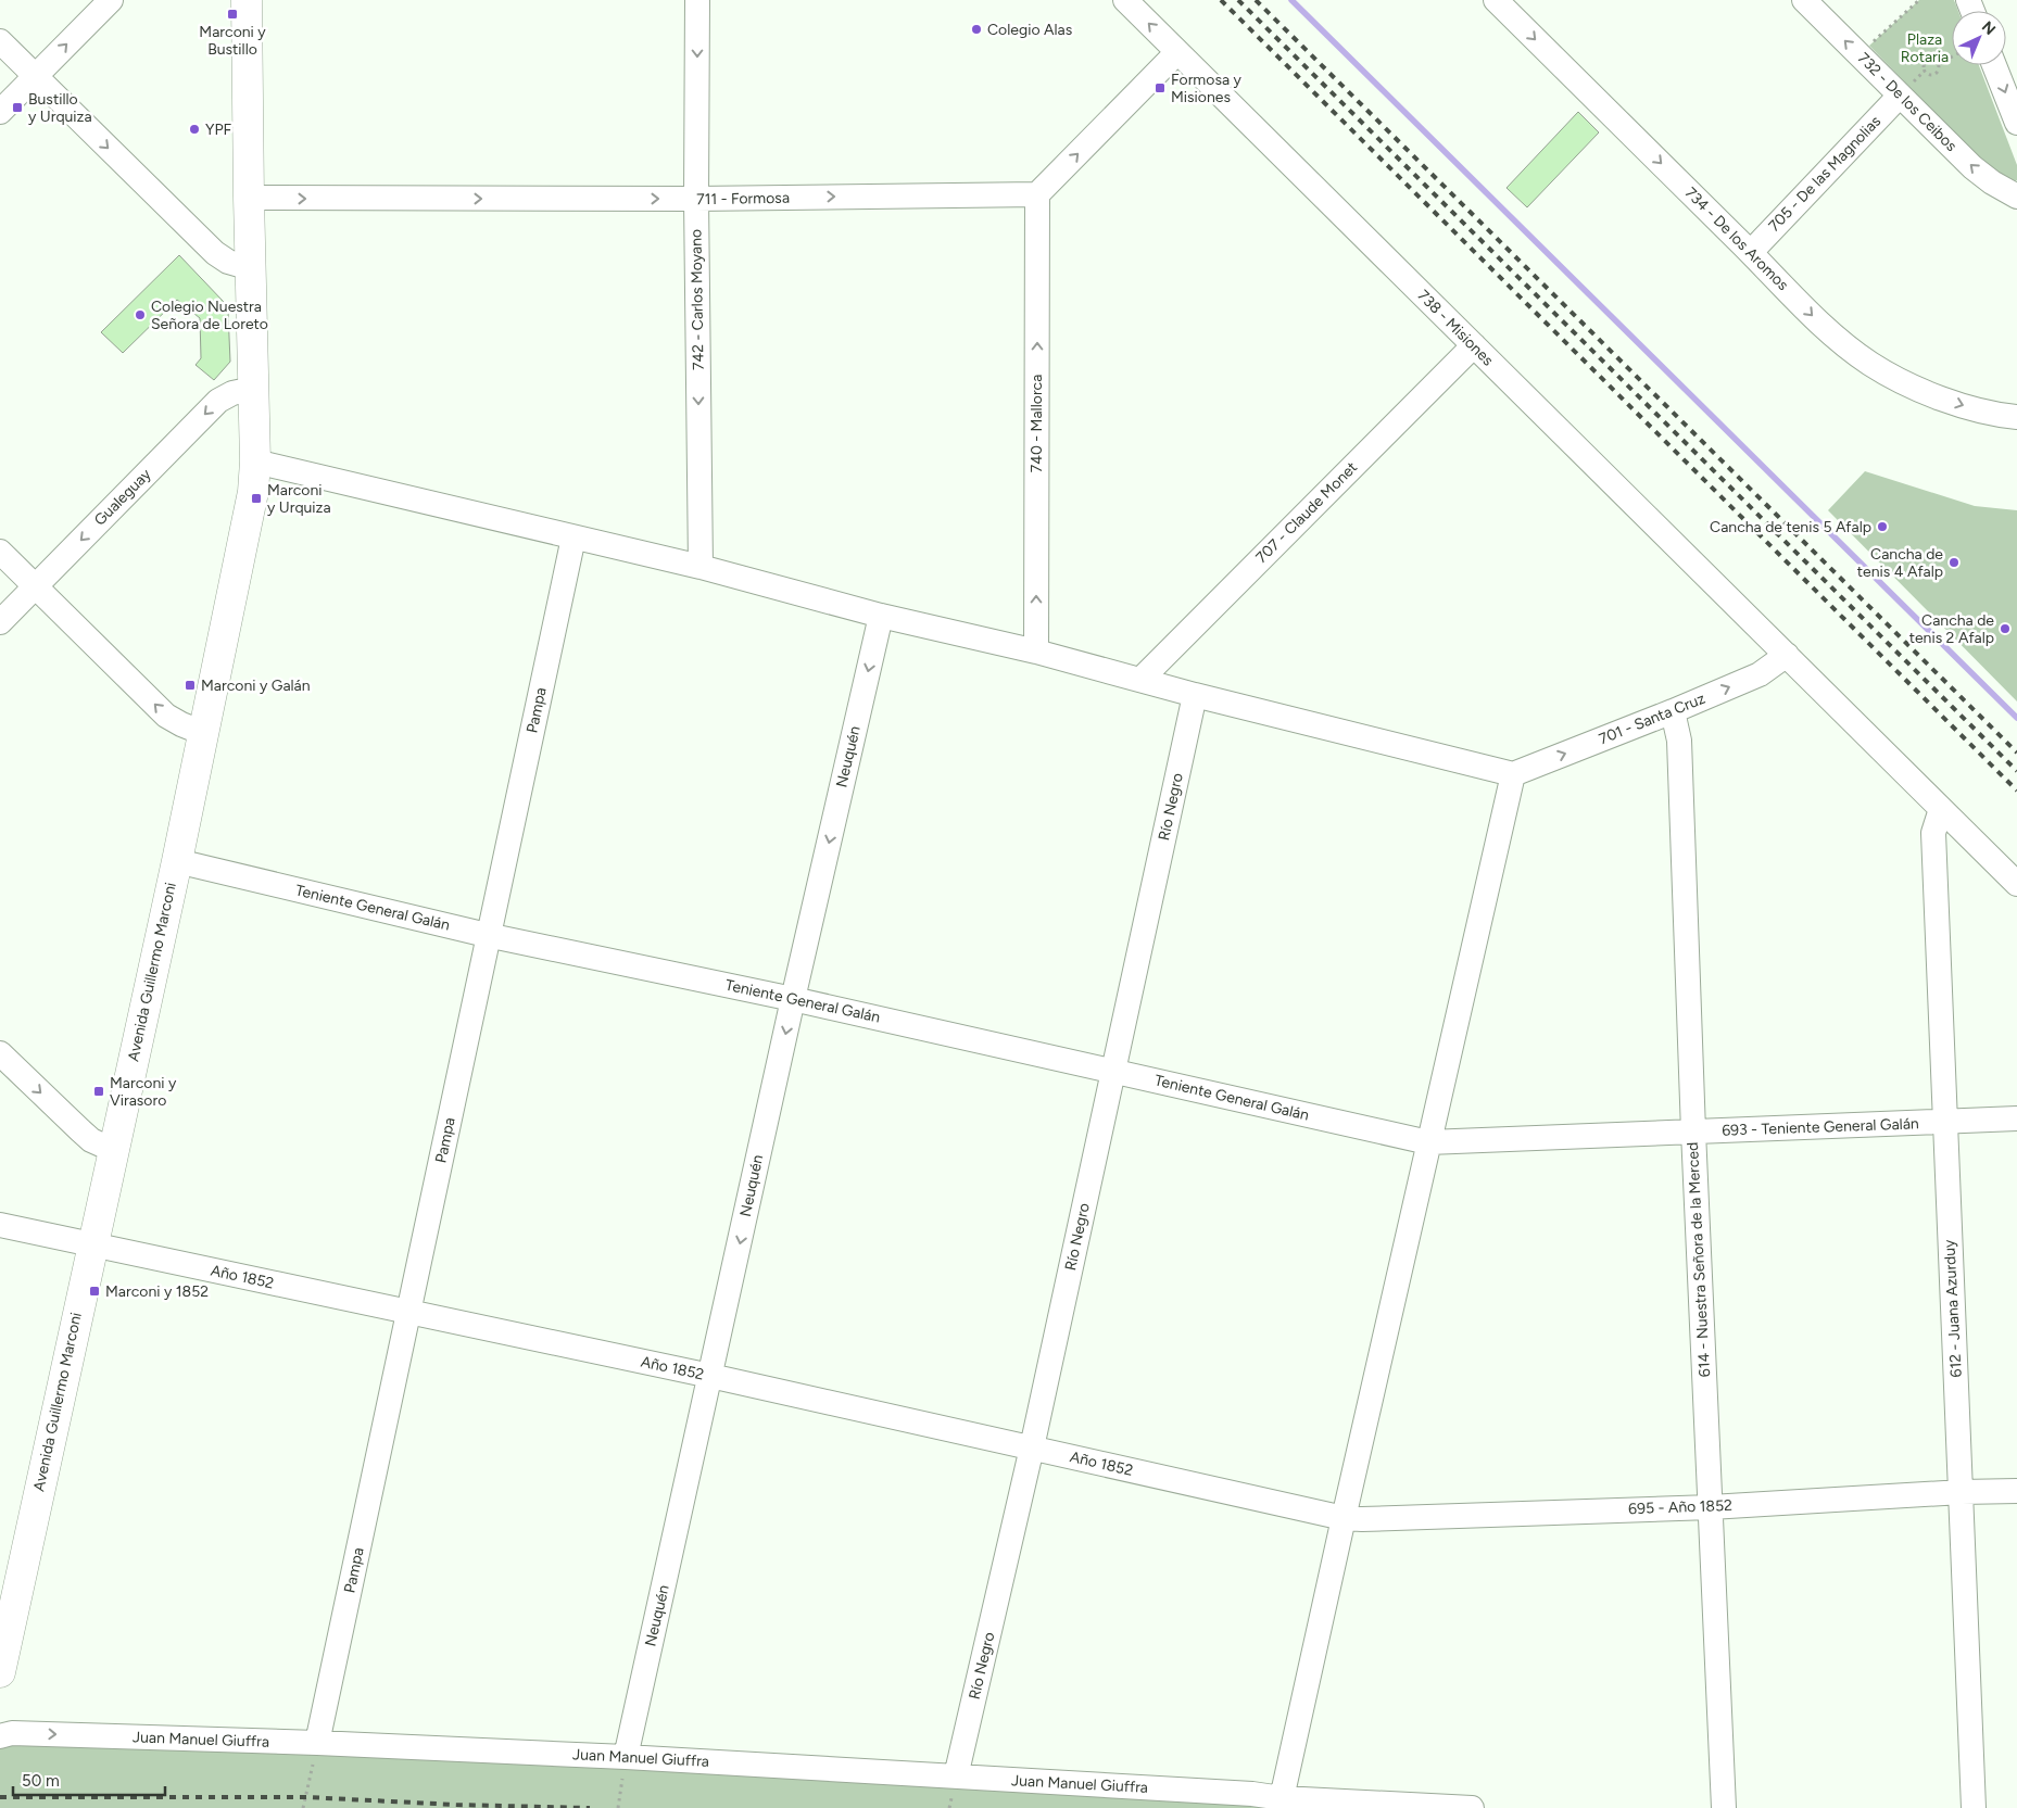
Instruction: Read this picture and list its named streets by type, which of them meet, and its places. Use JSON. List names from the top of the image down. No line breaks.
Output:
{"streets":{"main road":["Avenida Guillermo Marconi"],"street":["732 - De los Ceibos","705 - De las Magnolias","711 - Formosa","734 - De los Aromos","742 - Carlos Moyano","738 - Misiones","740 - Mallorca","Gualeguay","707 - Claude Monet","Pampa","701 - Santa Cruz","Neuquén","Río Negro","Teniente General Galán","693 - Teniente General Galán","614 - Nuestra Señora de la Merced","Año 1852","612 - Juana Azurduy","695 - Año 1852","Juan Manuel Giuffra"]},"crossings":[["732 - De los Ceibos","705 - De las Magnolias"],["705 - De las Magnolias","734 - De los Aromos"],["711 - Formosa","742 - Carlos Moyano"],["711 - Formosa","740 - Mallorca"],["711 - Formosa","Avenida Guillermo Marconi"],["738 - Misiones","707 - Claude Monet"],["738 - Misiones","701 - Santa Cruz"],["738 - Misiones","612 - Juana Azurduy"],["Gualeguay","Avenida Guillermo Marconi"],["Pampa","Teniente General Galán"],["Pampa","Año 1852"],["Pampa","Juan Manuel Giuffra"],["701 - Santa Cruz","614 - Nuestra Señora de la Merced"],["Neuquén","Teniente General Galán"],["Neuquén","Año 1852"],["Neuquén","Juan Manuel Giuffra"],["Río Negro","Teniente General Galán"],["Río Negro","Año 1852"],["Río Negro","Juan Manuel Giuffra"],["Teniente General Galán","Avenida Guillermo Marconi"],["Teniente General Galán","693 - Teniente General Galán"],["Avenida Guillermo Marconi","Año 1852"],["693 - Teniente General Galán","614 - Nuestra Señora de la Merced"],["693 - Teniente General Galán","612 - Juana Azurduy"],["614 - Nuestra Señora de la Merced","695 - Año 1852"],["Año 1852","695 - Año 1852"],["612 - Juana Azurduy","695 - Año 1852"]],"one_way":["732 - De los Ceibos","711 - Formosa","734 - De los Aromos","742 - Carlos Moyano","740 - Mallorca","Gualeguay","701 - Santa Cruz","Neuquén"],"parks":["Plaza Rotaria"],"places":{"transit":["Marconi y Bustillo","Formosa y Misiones","Bustillo y Urquiza","Marconi y Urquiza","Marconi y Galán","Marconi y Virasoro","Marconi y 1852"],"other":["Colegio Alas","YPF","Colegio Nuestra Señora de Loreto","Cancha de tenis 5 Afalp","Cancha de tenis 4 Afalp","Cancha de tenis 2 Afalp"]},"scale_bar":"50 m","north":"top right"}
